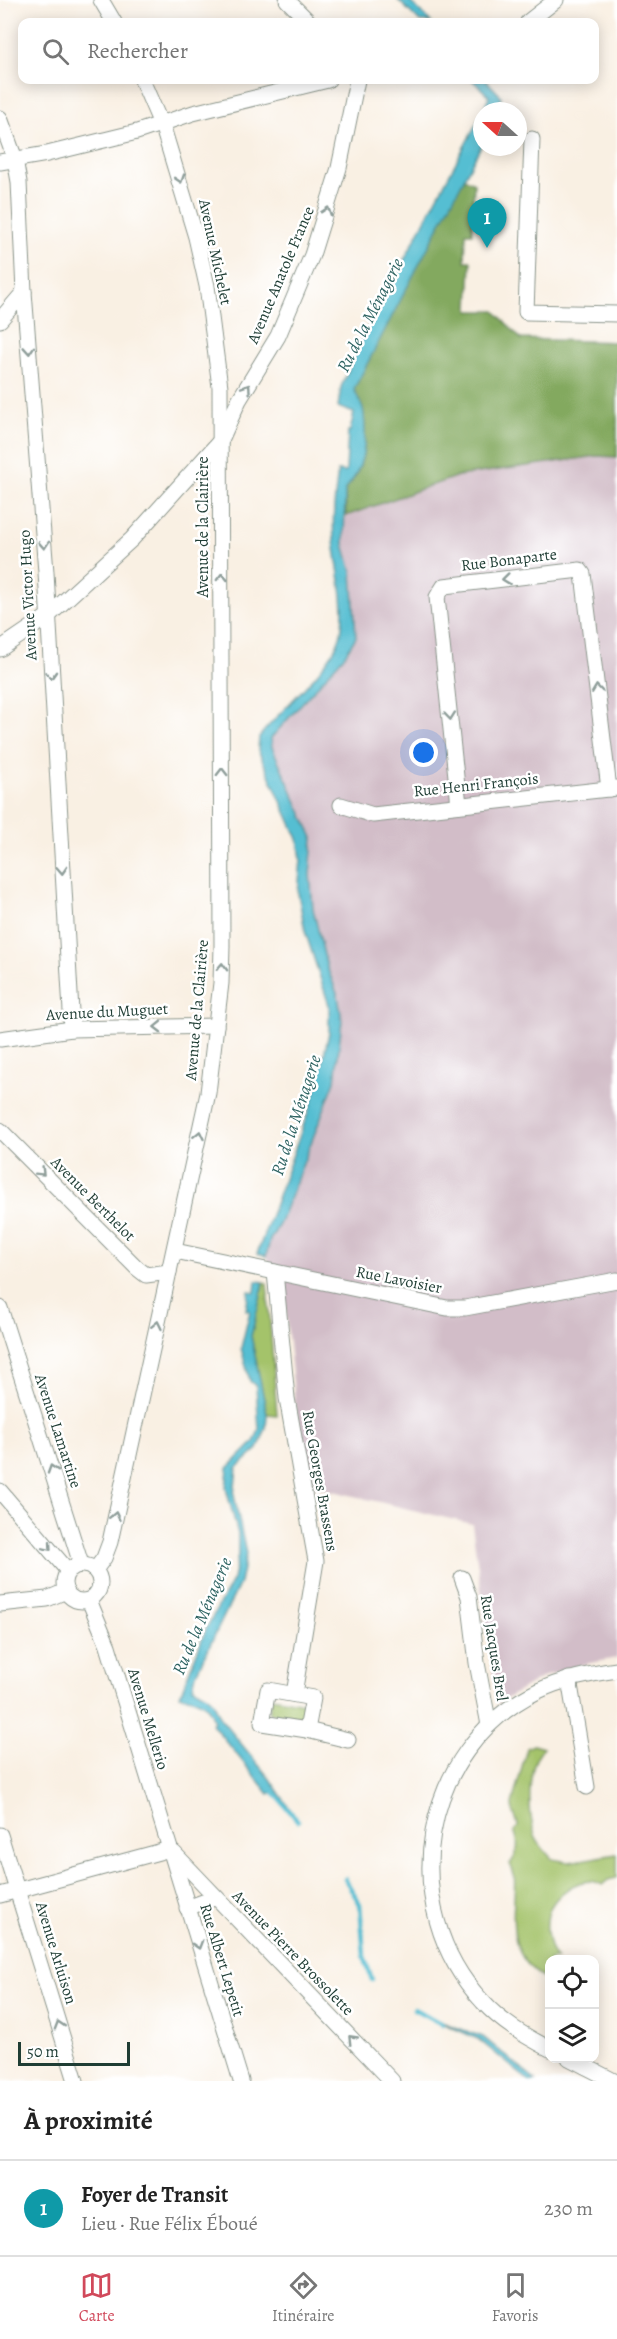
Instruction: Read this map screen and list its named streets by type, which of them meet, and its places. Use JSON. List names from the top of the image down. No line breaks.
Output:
{"streets":{"street":["Avenue Michelet","Avenue Anatole France","Avenue de la Clairière","Rue Bonaparte","Avenue Victor Hugo","Rue Henri François","Avenue du Muguet","Avenue Berthelot","Rue Lavoisier","Avenue Lamartine","Rue Georges Brassens","Rue Jacques Brel","Avenue Mellerio","Avenue Arluison","Avenue Pierre Brossolette","Rue Albert Lepetit"]},"crossings":[["Avenue Michelet","Avenue Anatole France"],["Avenue Michelet","Avenue de la Clairière"],["Avenue Anatole France","Avenue de la Clairière"],["Avenue de la Clairière","Avenue du Muguet"],["Avenue de la Clairière","Avenue Berthelot"],["Avenue de la Clairière","Rue Lavoisier"],["Avenue de la Clairière","Avenue Lamartine"],["Avenue de la Clairière","Avenue Mellerio"],["Rue Bonaparte","Rue Henri François"],["Avenue Victor Hugo","Avenue du Muguet"],["Rue Lavoisier","Rue Georges Brassens"],["Avenue Lamartine","Avenue Mellerio"],["Avenue Mellerio","Avenue Pierre Brossolette"],["Avenue Mellerio","Rue Albert Lepetit"],["Avenue Pierre Brossolette","Rue Albert Lepetit"]],"one_way":["Avenue Michelet","Avenue Anatole France","Avenue de la Clairière","Avenue Victor Hugo","Avenue du Muguet","Avenue Berthelot","Avenue Lamartine","Avenue Arluison","Avenue Pierre Brossolette","Rue Albert Lepetit"],"water":["Ru de la Ménagerie"],"scale_bar":"50 m","north":"left","page":{"search":"Rechercher","pins":"1","scale":"50 m","heading":"À proximité","list":[{"mark":"1","name":"Foyer de Transit","note":"Lieu · Rue Félix Éboué","value":"230 m"}],"nav":["Carte","Itinéraire","Favoris"]}}
